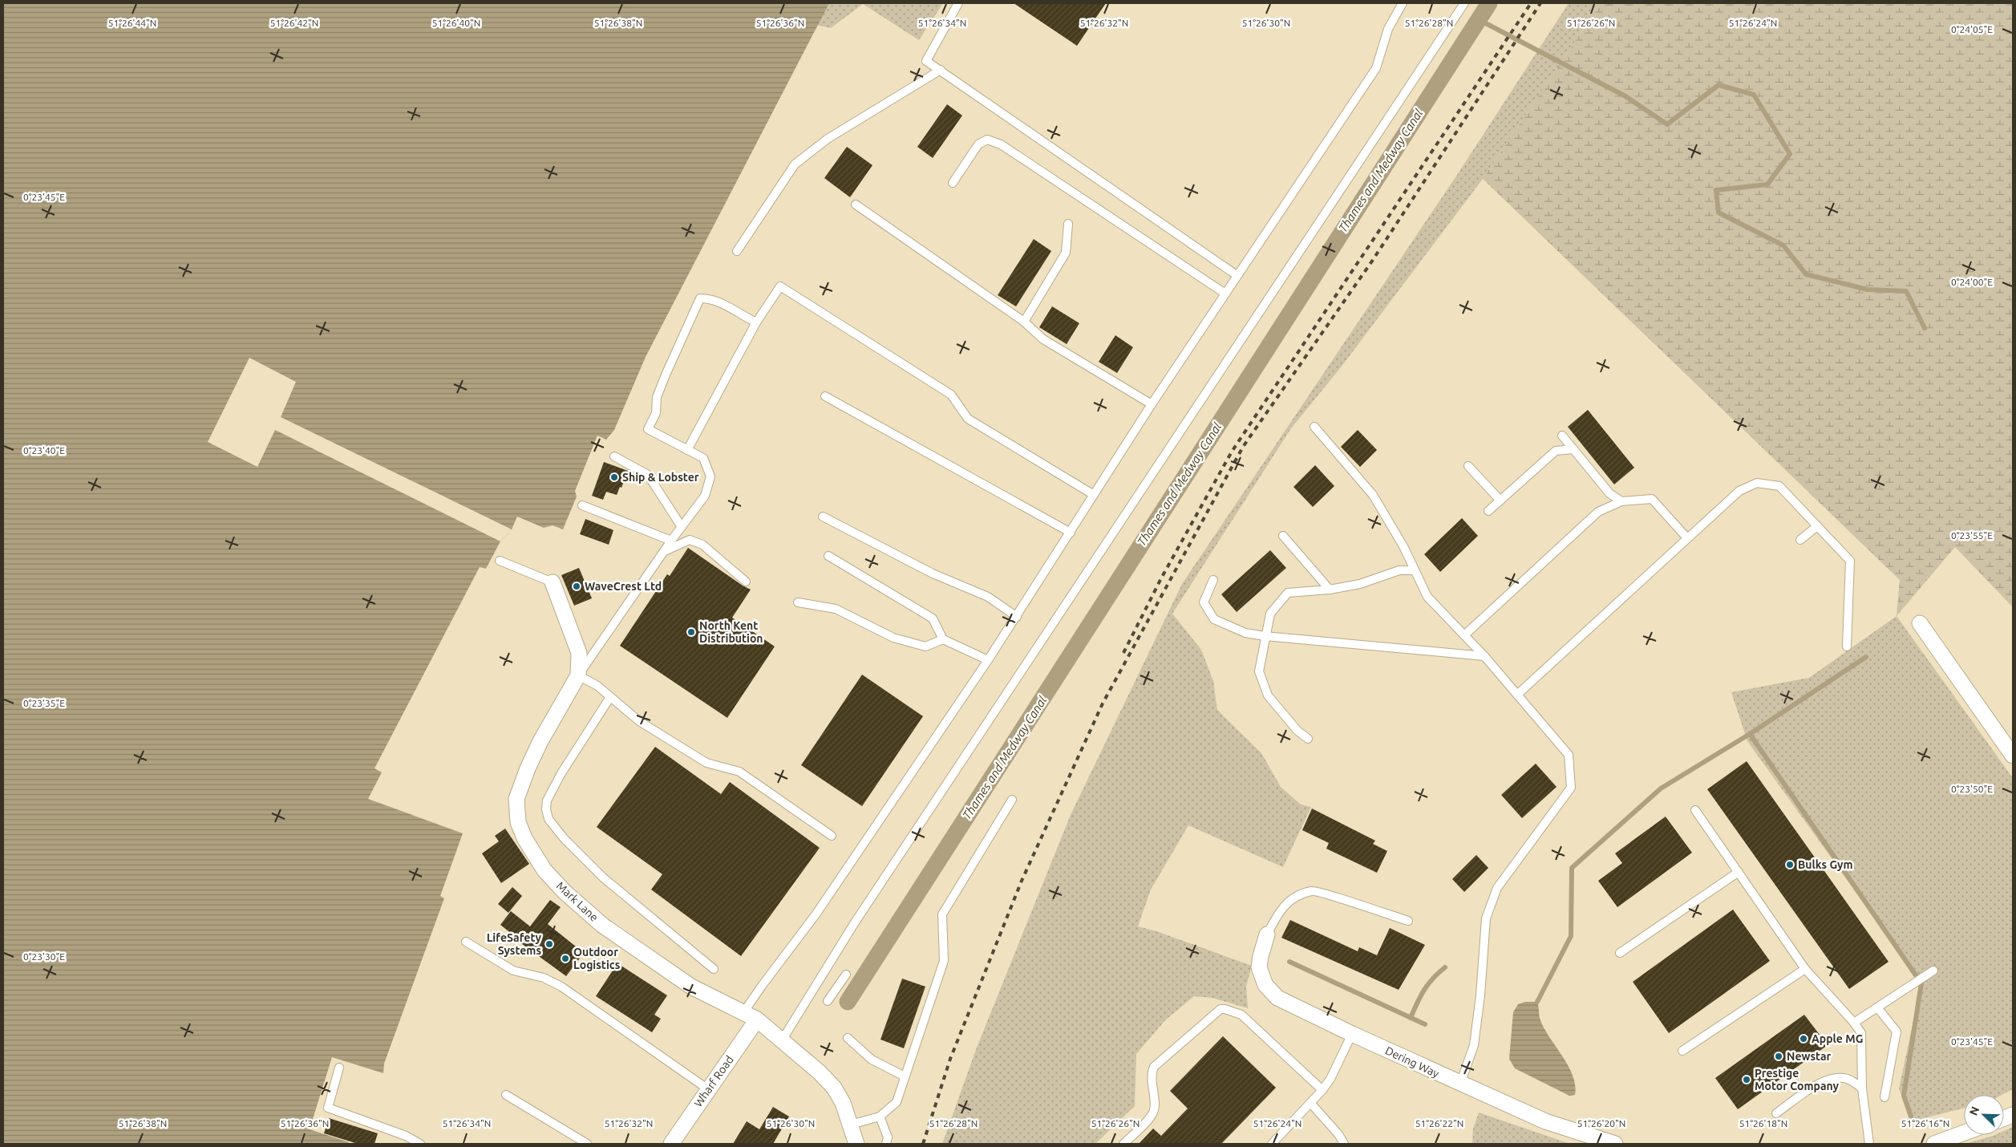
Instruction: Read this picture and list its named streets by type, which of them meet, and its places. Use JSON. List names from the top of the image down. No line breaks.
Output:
{"streets":{"street":["Mark Lane","Dering Way","Wharf Road"]},"crossings":[["Mark Lane","Wharf Road"]],"water":["Thames and Medway Canal"],"places":["Ship & Lobster","WaveCrest Ltd","North Kent Distribution","Bulks Gym","LifeSafety Systems","Outdoor Logistics","Apple MG","Newstar","Prestige Motor Company"],"north":"top left","coordinates":["51°26'44\"N","51°26'40\"N","51°26'38\"N","51°26'36\"N","51°26'34\"N","51°26'32\"N","51°26'30\"N","51°26'28\"N","51°26'26\"N","51°26'24\"N","51°26'42\"N","0°24'05\"E","0°23'45\"E","0°24'00\"E","0°23'40\"E","0°23'55\"E","0°23'35\"E","0°23'50\"E","0°23'30\"E","51°26'22\"N","51°26'20\"N","51°26'18\"N","51°26'16\"N"]}
